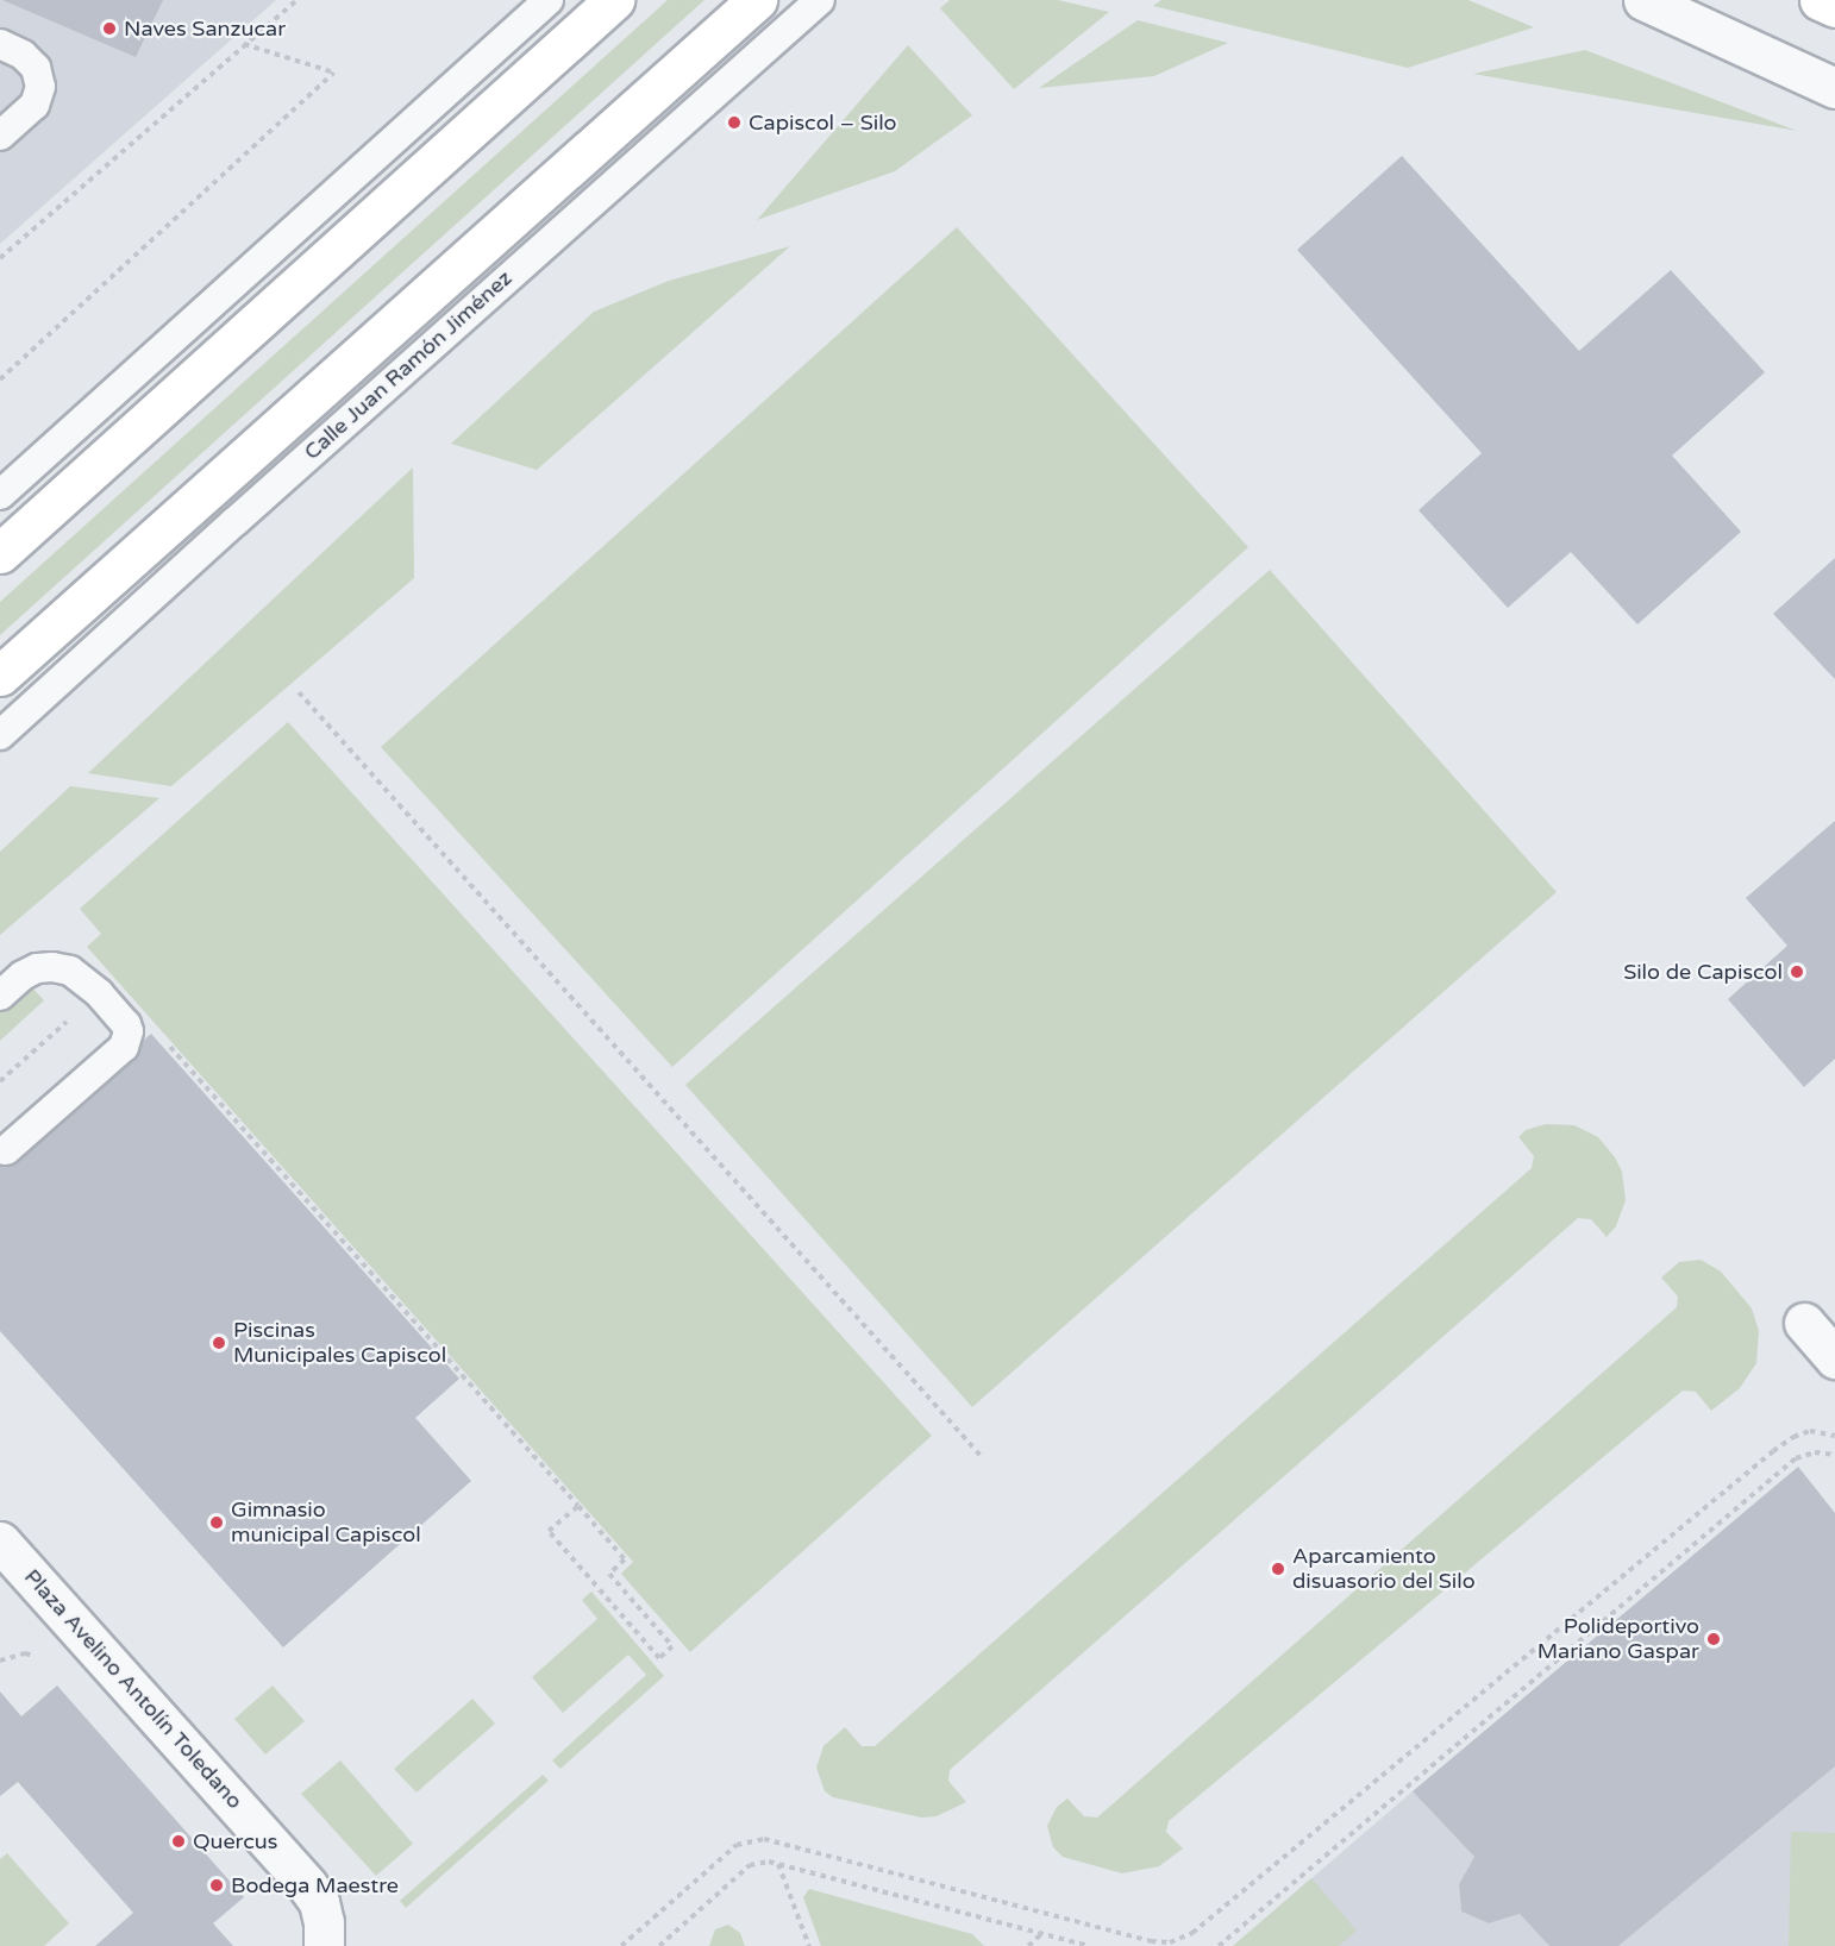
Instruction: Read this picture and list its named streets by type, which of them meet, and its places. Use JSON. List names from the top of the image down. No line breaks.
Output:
{"streets":{"main road":["Calle Juan Ramón Jiménez"],"street":["Plaza Avelino Antolín Toledano"]},"places":["Naves Sanzucar","Capiscol – Silo","Silo de Capiscol","Piscinas Municipales Capiscol","Gimnasio municipal Capiscol","Aparcamiento disuasorio del Silo","Polideportivo Mariano Gaspar","Quercus","Bodega Maestre"]}
